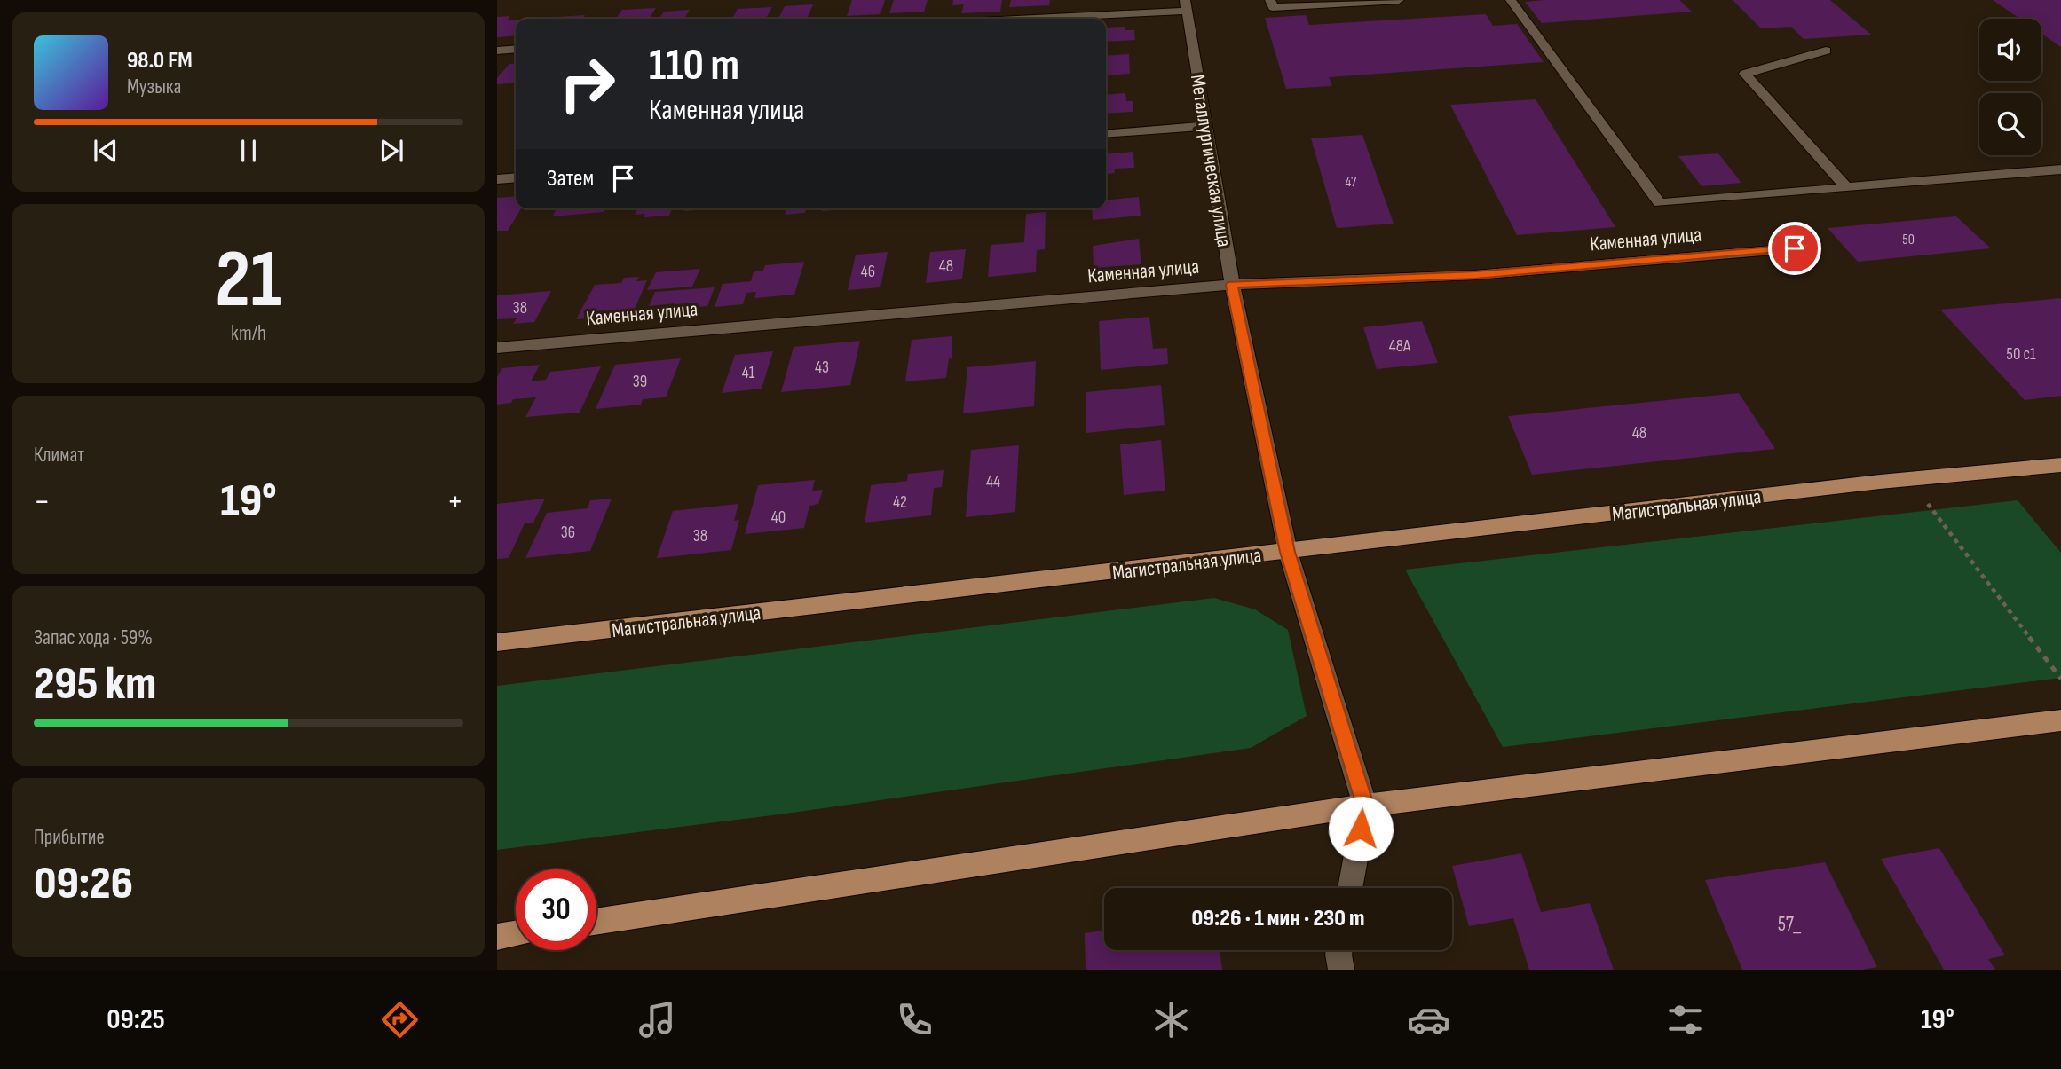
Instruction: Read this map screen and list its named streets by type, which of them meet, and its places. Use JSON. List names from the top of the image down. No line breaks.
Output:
{"streets":{"main road":["Магистральная улица"],"street":["Металлургическая улица","Каменная улица"]},"crossings":[["Металлургическая улица","Каменная улица"],["Металлургическая улица","Магистральная улица"]],"house_numbers":["47","50","48","46","38","48А","50 с1","43","41","39","48","44","42","40","36","38","57_"],"page":{"turn":["110 m","Каменная улица"],"song":["98.0 FM","Музыка"],"then":"Затем","tile":[["21","km/h"],"Климат",["Запас хода · 59%","295 km"],["Прибытие","09:26"]],"heat":["−","19°","+"],"limit":"30","trip":"09:26 · 1 мин · 230 m","tabs":["09:25","19°"]}}
